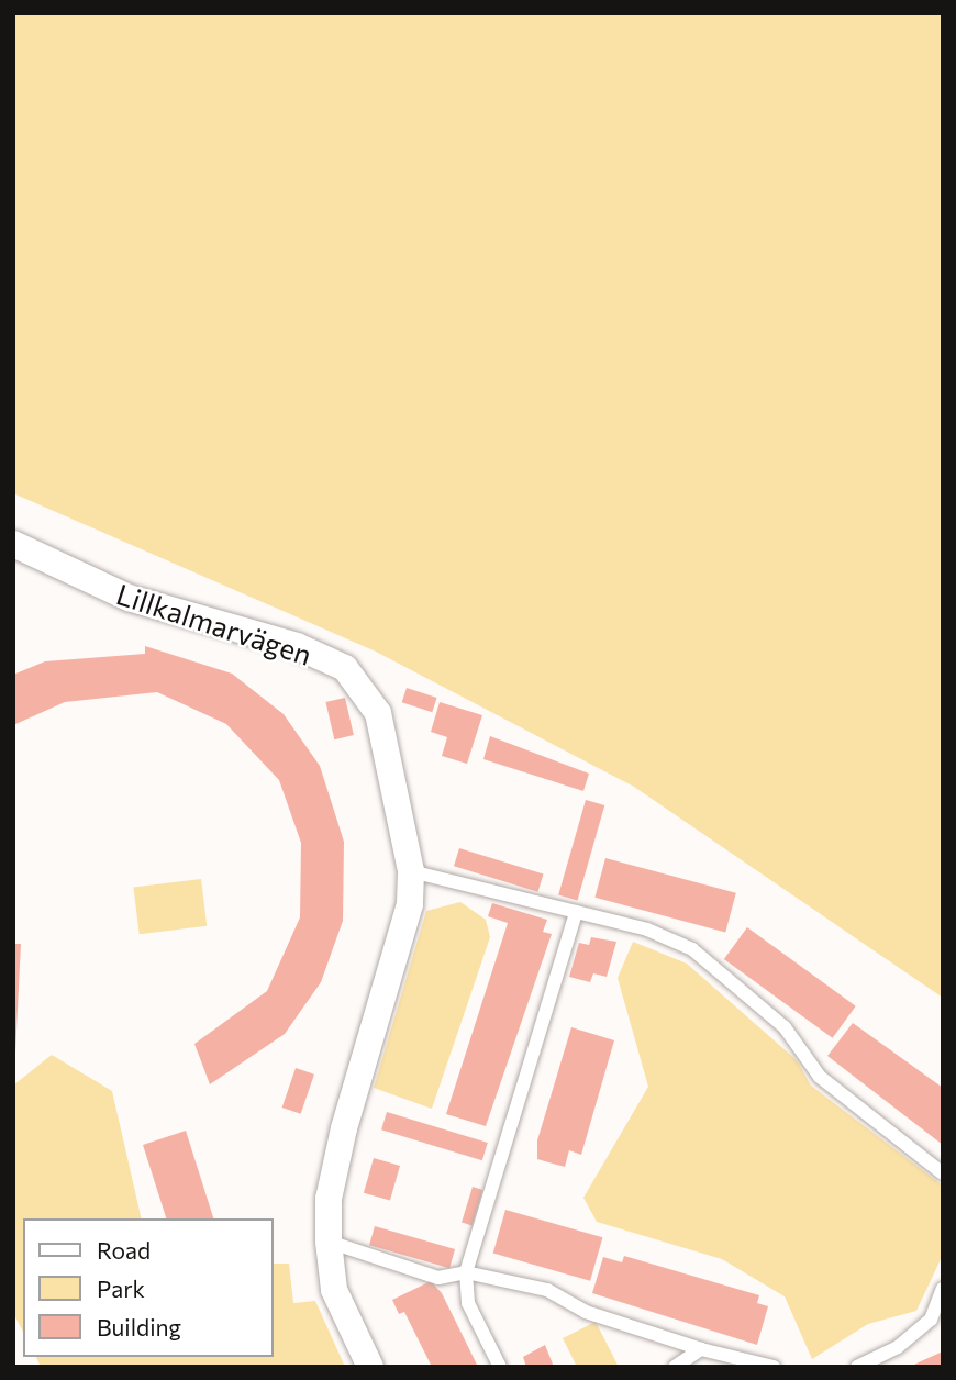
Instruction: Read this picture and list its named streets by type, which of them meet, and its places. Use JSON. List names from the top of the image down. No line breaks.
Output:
{"streets":{"street":["Lillkalmarvägen"]},"legend":["Road","Park","Building"]}
